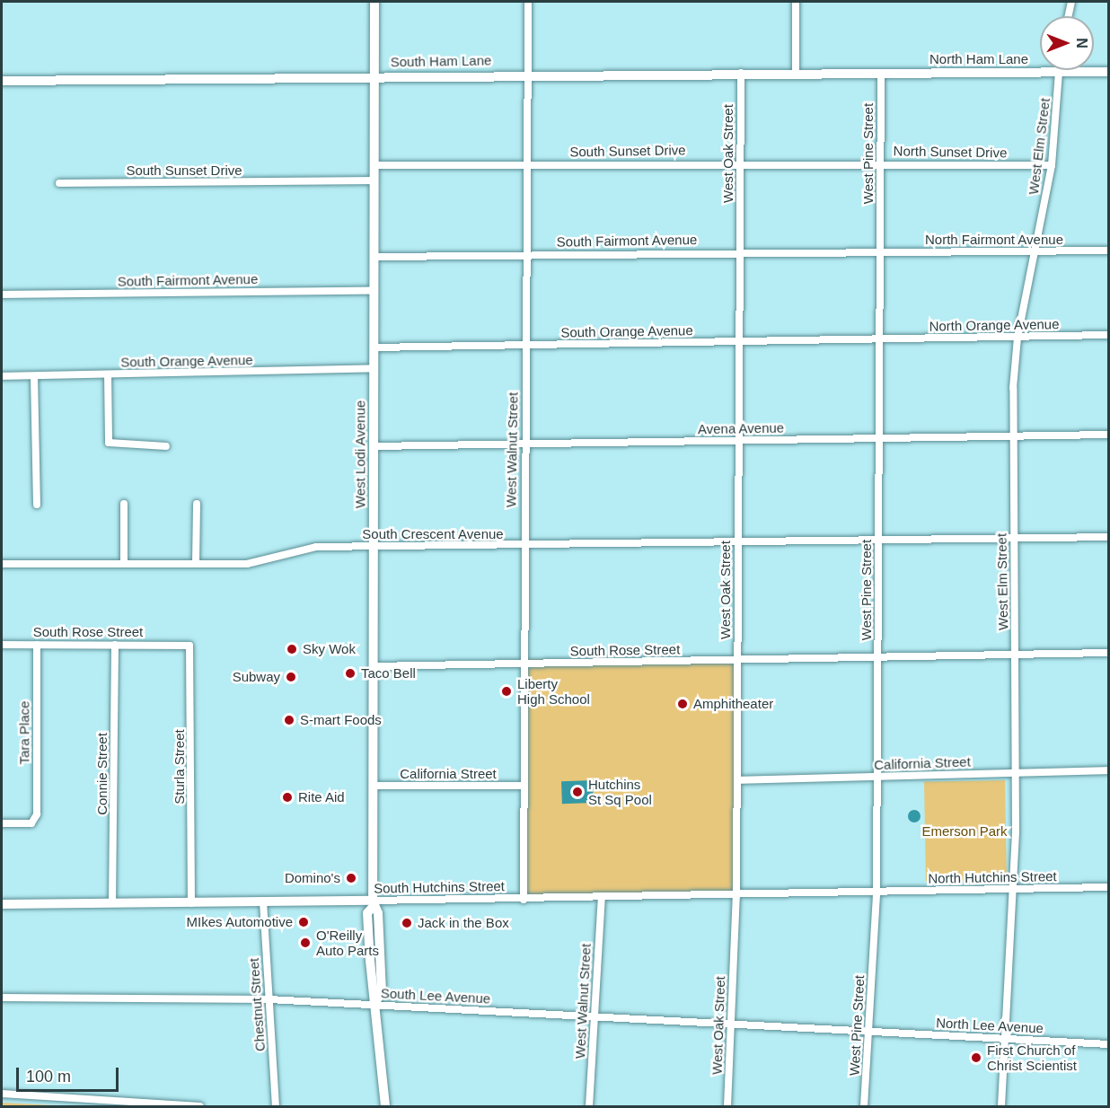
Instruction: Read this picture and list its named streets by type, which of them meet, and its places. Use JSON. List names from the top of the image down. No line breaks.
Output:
{"streets":{"main road":["North Ham Lane","South Ham Lane","West Lodi Avenue","South Hutchins Street"],"street":["West Elm Street","South Sunset Drive","North Sunset Drive","West Oak Street","West Pine Street","North Fairmont Avenue","South Fairmont Avenue","North Orange Avenue","South Orange Avenue","Avena Avenue","West Walnut Street","South Crescent Avenue","South Rose Street","Tara Place","California Street","Sturla Street","Connie Street","North Hutchins Street","South Lee Avenue","Chestnut Street","North Lee Avenue"]},"crossings":[["North Ham Lane","South Ham Lane"],["North Ham Lane","West Elm Street"],["North Ham Lane","West Pine Street"],["South Ham Lane","West Oak Street"],["South Ham Lane","West Pine Street"],["South Ham Lane","West Walnut Street"],["South Ham Lane","West Lodi Avenue"],["West Elm Street","North Sunset Drive"],["West Elm Street","North Fairmont Avenue"],["West Elm Street","North Orange Avenue"],["West Elm Street","Avena Avenue"],["West Elm Street","South Crescent Avenue"],["West Elm Street","South Rose Street"],["West Elm Street","California Street"],["West Elm Street","North Hutchins Street"],["West Elm Street","North Lee Avenue"],["South Sunset Drive","North Sunset Drive"],["South Sunset Drive","West Oak Street"],["South Sunset Drive","West Pine Street"],["South Sunset Drive","West Walnut Street"],["South Sunset Drive","West Lodi Avenue"],["North Sunset Drive","West Pine Street"],["West Oak Street","South Fairmont Avenue"],["West Oak Street","South Orange Avenue"],["West Oak Street","Avena Avenue"],["West Oak Street","South Crescent Avenue"],["West Oak Street","South Rose Street"],["West Oak Street","California Street"],["West Oak Street","South Hutchins Street"],["West Oak Street","South Lee Avenue"],["West Pine Street","North Fairmont Avenue"],["West Pine Street","South Fairmont Avenue"],["West Pine Street","North Orange Avenue"],["West Pine Street","South Orange Avenue"],["West Pine Street","Avena Avenue"],["West Pine Street","South Crescent Avenue"],["West Pine Street","South Rose Street"],["West Pine Street","California Street"],["West Pine Street","North Hutchins Street"],["West Pine Street","South Hutchins Street"],["West Pine Street","South Lee Avenue"],["West Pine Street","North Lee Avenue"],["North Fairmont Avenue","South Fairmont Avenue"],["South Fairmont Avenue","West Walnut Street"],["South Fairmont Avenue","West Lodi Avenue"],["North Orange Avenue","South Orange Avenue"],["South Orange Avenue","West Walnut Street"],["South Orange Avenue","West Lodi Avenue"],["Avena Avenue","West Walnut Street"],["Avena Avenue","West Lodi Avenue"],["West Walnut Street","South Crescent Avenue"],["West Walnut Street","South Rose Street"],["West Walnut Street","California Street"],["West Walnut Street","South Hutchins Street"],["West Walnut Street","South Lee Avenue"],["West Lodi Avenue","South Crescent Avenue"],["West Lodi Avenue","South Rose Street"],["West Lodi Avenue","California Street"],["West Lodi Avenue","South Hutchins Street"],["West Lodi Avenue","South Lee Avenue"],["South Rose Street","Tara Place"],["South Rose Street","Sturla Street"],["South Rose Street","Connie Street"],["Sturla Street","South Hutchins Street"],["Connie Street","South Hutchins Street"],["North Hutchins Street","South Hutchins Street"],["South Hutchins Street","Chestnut Street"],["South Lee Avenue","Chestnut Street"],["South Lee Avenue","North Lee Avenue"]],"parks":["Emerson Park"],"places":["Sky Wok","Taco Bell","Subway","Liberty High School","Amphitheater","S-mart Foods","Hutchins St Sq Pool","Rite Aid","Domino's","MIkes Automotive","Jack in the Box","O'Reilly Auto Parts","First Church of Christ Scientist"],"scale_bar":"100 m","north":"right"}
